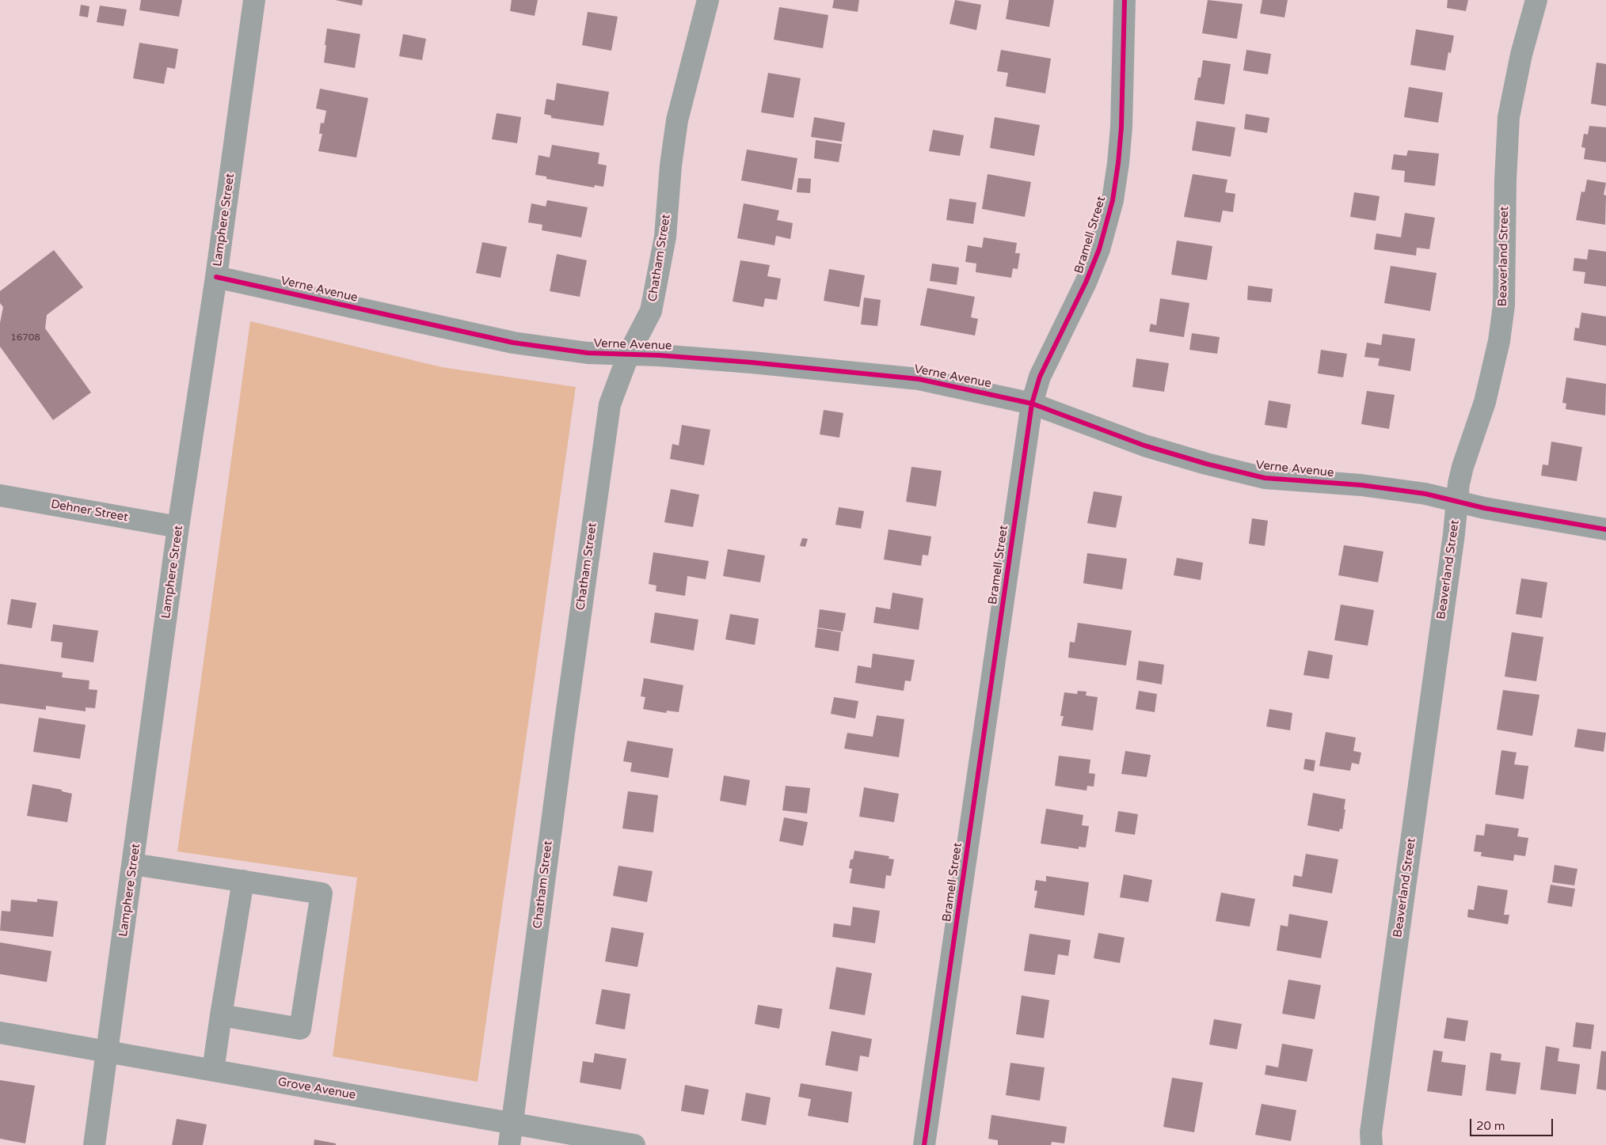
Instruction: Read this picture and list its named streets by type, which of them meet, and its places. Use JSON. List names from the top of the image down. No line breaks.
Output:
{"streets":{"street":["Lamphere Street","Bramell Street","Beaverland Street","Chatham Street","Verne Avenue","Dehner Street","Grove Avenue"]},"crossings":[["Lamphere Street","Verne Avenue"],["Lamphere Street","Dehner Street"],["Lamphere Street","Grove Avenue"],["Bramell Street","Verne Avenue"],["Beaverland Street","Verne Avenue"],["Chatham Street","Verne Avenue"],["Chatham Street","Grove Avenue"]],"house_numbers":["16708"],"scale_bar":"20 m"}
